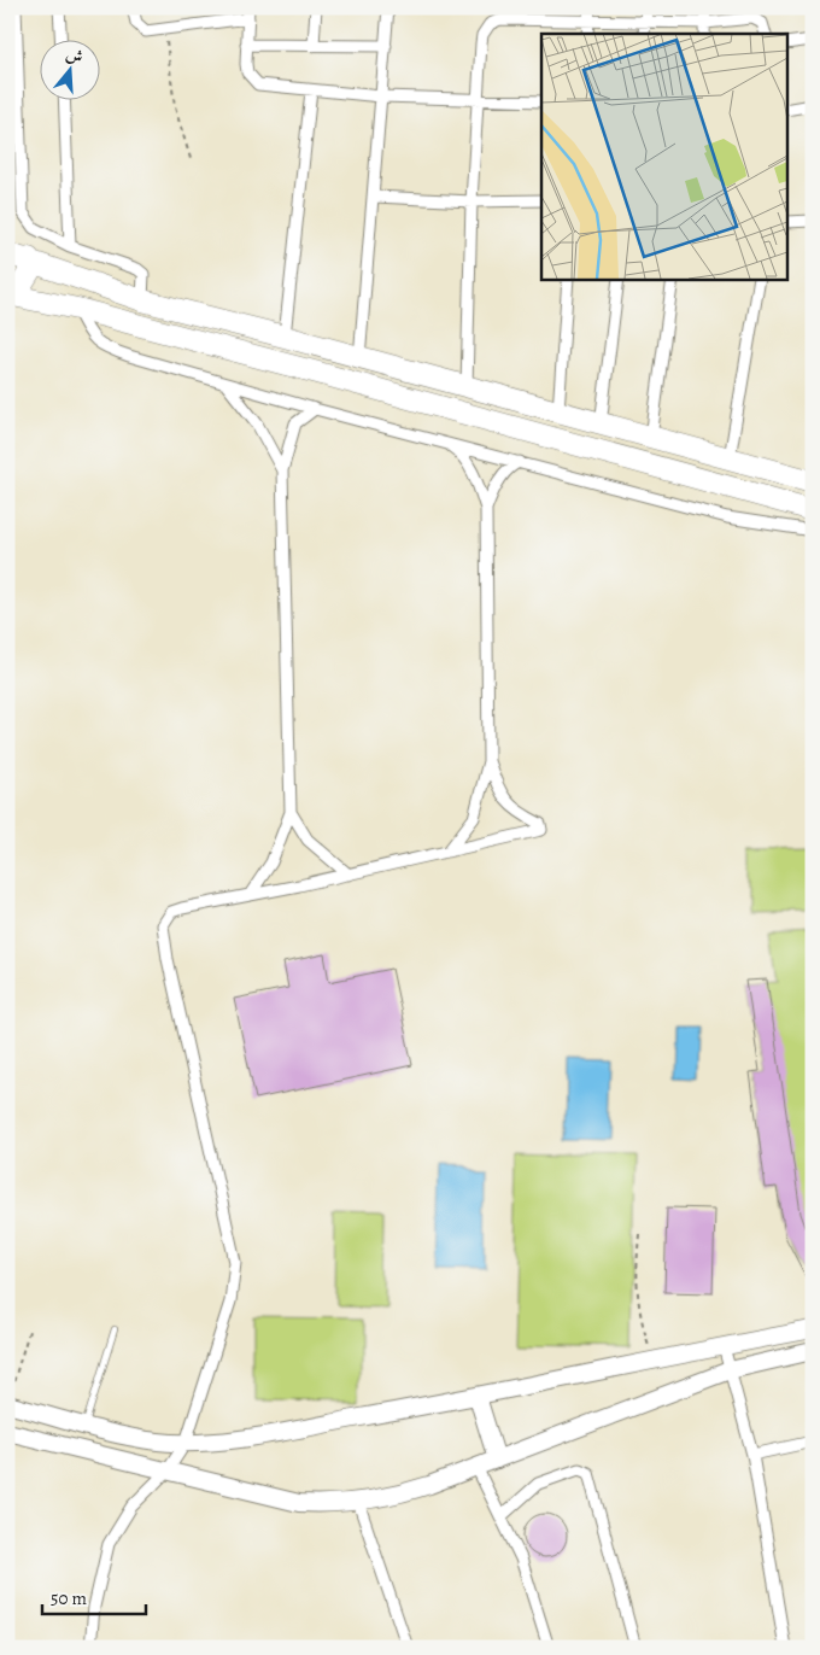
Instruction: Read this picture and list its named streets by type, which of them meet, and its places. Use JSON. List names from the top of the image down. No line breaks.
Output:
{"scale_bar":"50 m","north":"top"}
